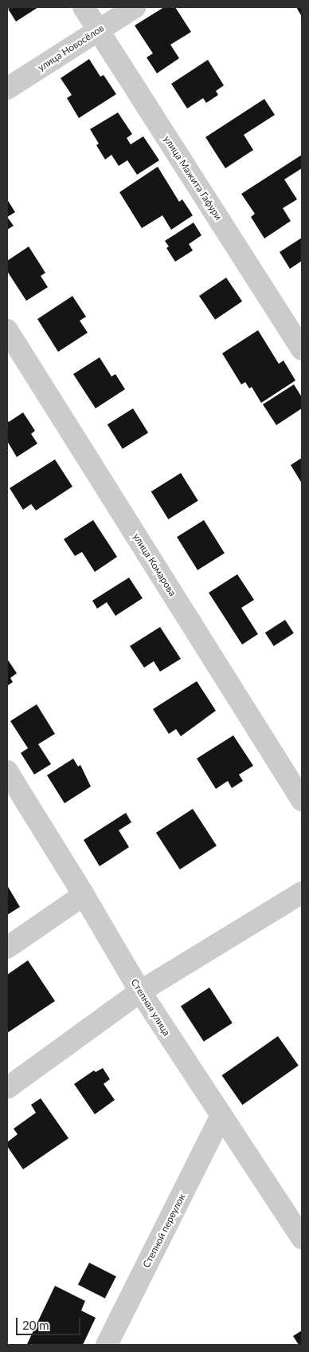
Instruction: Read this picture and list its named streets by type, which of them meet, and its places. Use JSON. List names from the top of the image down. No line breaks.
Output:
{"streets":{"street":["улица Новосёлов","улица Мажита Гафури","улица Комарова","Степная улица","Степной переулок"]},"crossings":[["улица Новосёлов","улица Мажита Гафури"],["Степная улица","Степной переулок"]],"scale_bar":"20 m"}
